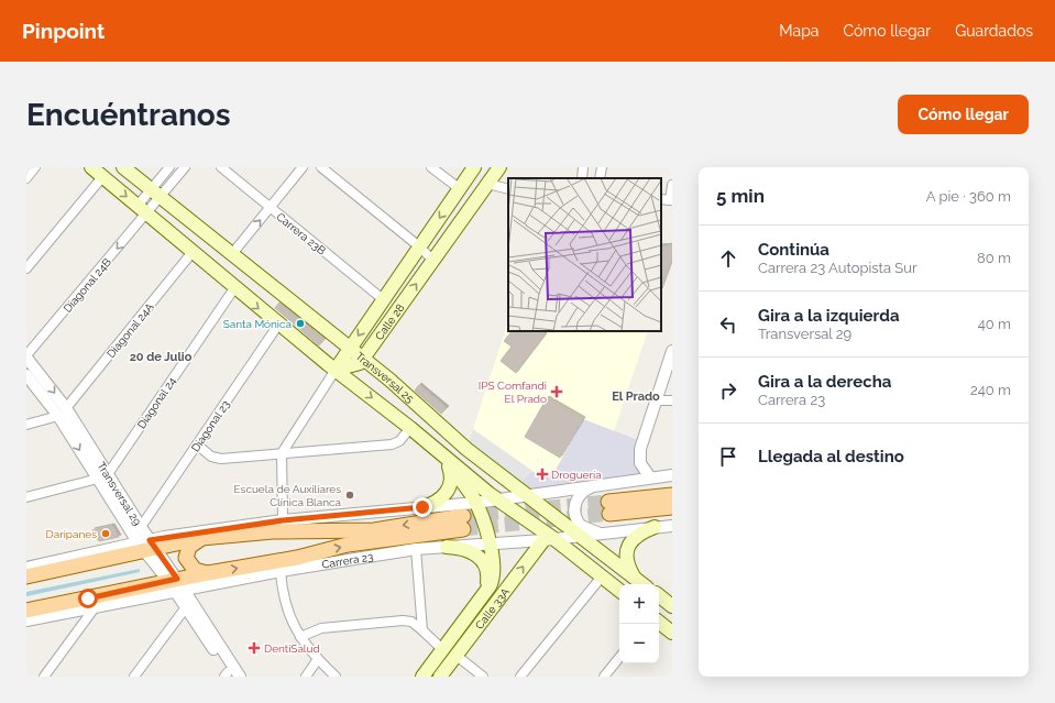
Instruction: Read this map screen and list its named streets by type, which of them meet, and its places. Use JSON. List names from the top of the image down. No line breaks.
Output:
{"streets":{"main road":["Calle 28","Transversal 25","Carrera 23","Calle 33A"],"street":["Carrera 23B","Diagonal 24B","Diagonal 24A","Diagonal 24","Diagonal 23","Transversal 29"]},"crossings":[["Carrera 23B","Calle 28"],["Diagonal 24B","Transversal 25"],["Diagonal 24B","Transversal 29"],["Calle 28","Transversal 25"],["Diagonal 24A","Transversal 25"],["Diagonal 24A","Transversal 29"],["Transversal 25","Diagonal 24"],["Transversal 25","Diagonal 23"],["Transversal 25","Carrera 23"],["Transversal 25","Calle 33A"],["Diagonal 24","Transversal 29"],["Diagonal 23","Transversal 29"],["Transversal 29","Carrera 23"],["Carrera 23","Calle 33A"]],"districts":["20 de Julio","El Prado"],"places":{"other":["Santa Mónica","Escuela de Auxiliares Clínica Blanca","Daripanes"],"health":["IPS Comfandi El Prado","Droguería","DentiSalud"]},"page":{"header":"Pinpoint","nav":["Mapa","Cómo llegar","Guardados"],"buttons":"Cómo llegar","title":"Encuéntranos","heading":["5 min","A pie · 360 m"],"list":[["Continúa","Carrera 23 Autopista Sur","80 m"],["Gira a la izquierda","Transversal 29","40 m"],["Gira a la derecha","Carrera 23","240 m"],"Llegada al destino"],"map_buttons":["+","−"]}}
